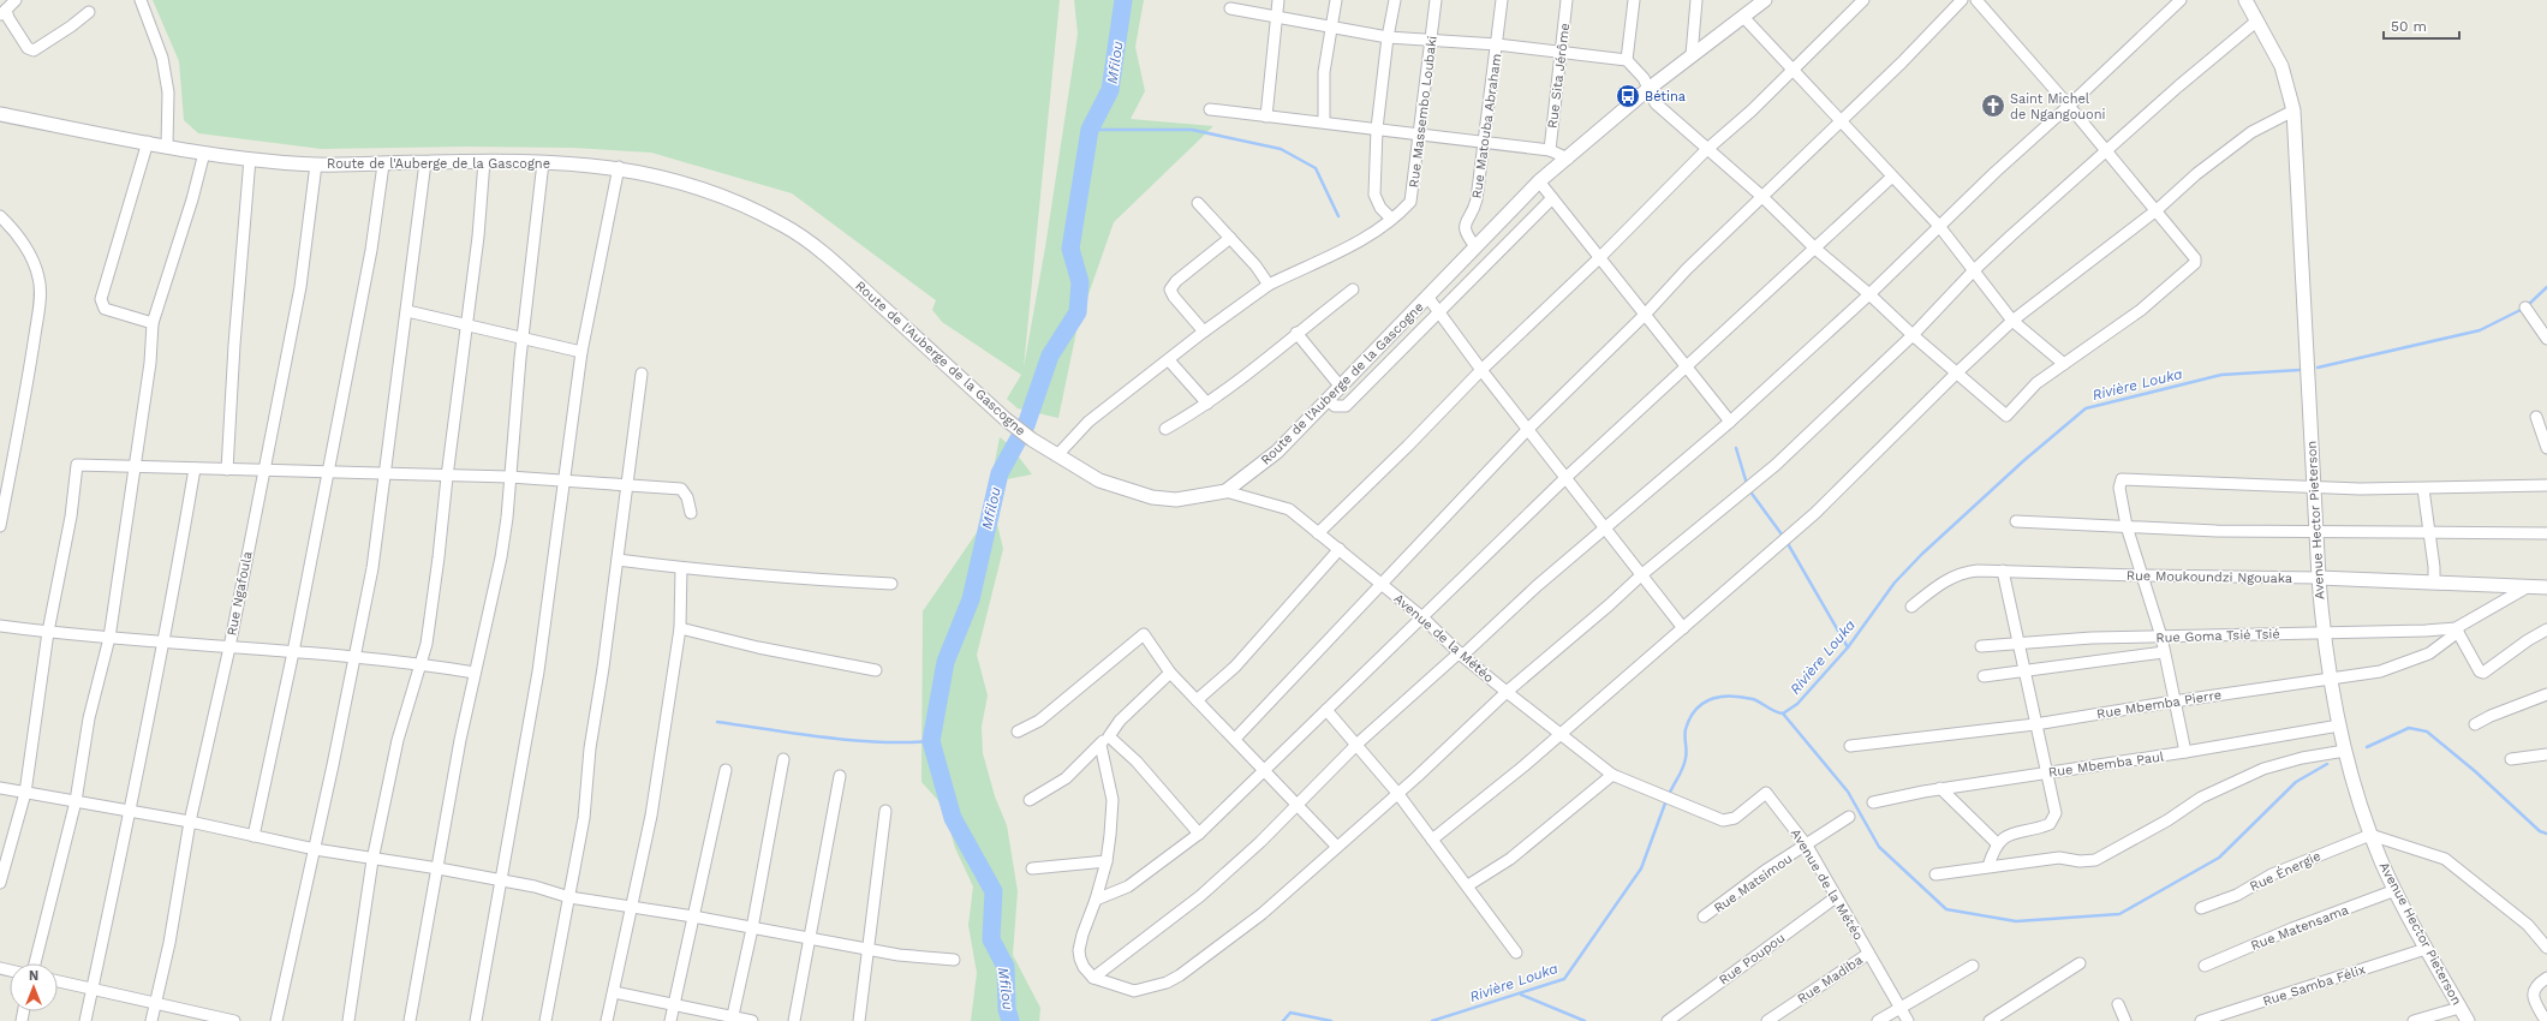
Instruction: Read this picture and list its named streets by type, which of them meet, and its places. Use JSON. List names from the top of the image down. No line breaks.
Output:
{"streets":{"street":["Rue Sita Jérôme","Rue Massembo Loubaki","Rue Matouba Abraham","Route de l'Auberge de la Gascogne","Avenue Hector Pieterson","Rue Moukoundzi Ngouaka","Rue Ngafoula","Rue Goma Tsié Tsié","Avenue de la Météo","Rue Mbemba Pierre","Rue Mbemba Paul","Rue Énergie","Rue Matsimou","Rue Matensama","Rue Poupou","Rue Madiba","Rue Samba Félix"]},"crossings":[["Rue Massembo Loubaki","Route de l'Auberge de la Gascogne"],["Rue Matouba Abraham","Route de l'Auberge de la Gascogne"],["Route de l'Auberge de la Gascogne","Rue Ngafoula"],["Route de l'Auberge de la Gascogne","Avenue de la Météo"],["Avenue Hector Pieterson","Rue Moukoundzi Ngouaka"],["Avenue Hector Pieterson","Rue Goma Tsié Tsié"],["Avenue Hector Pieterson","Rue Mbemba Pierre"],["Avenue Hector Pieterson","Rue Mbemba Paul"],["Avenue Hector Pieterson","Rue Énergie"],["Avenue Hector Pieterson","Rue Matensama"],["Avenue Hector Pieterson","Rue Samba Félix"],["Rue Moukoundzi Ngouaka","Rue Mbemba Pierre"],["Rue Goma Tsié Tsié","Rue Mbemba Pierre"],["Avenue de la Météo","Rue Matsimou"],["Avenue de la Météo","Rue Poupou"],["Avenue de la Météo","Rue Madiba"]],"water":["Mfilou","Rivière Louka"],"places":{"bus stop":["Bétina"],"church":["Saint Michel de Ngangouoni"]},"scale_bar":"50 m","north":"top"}
